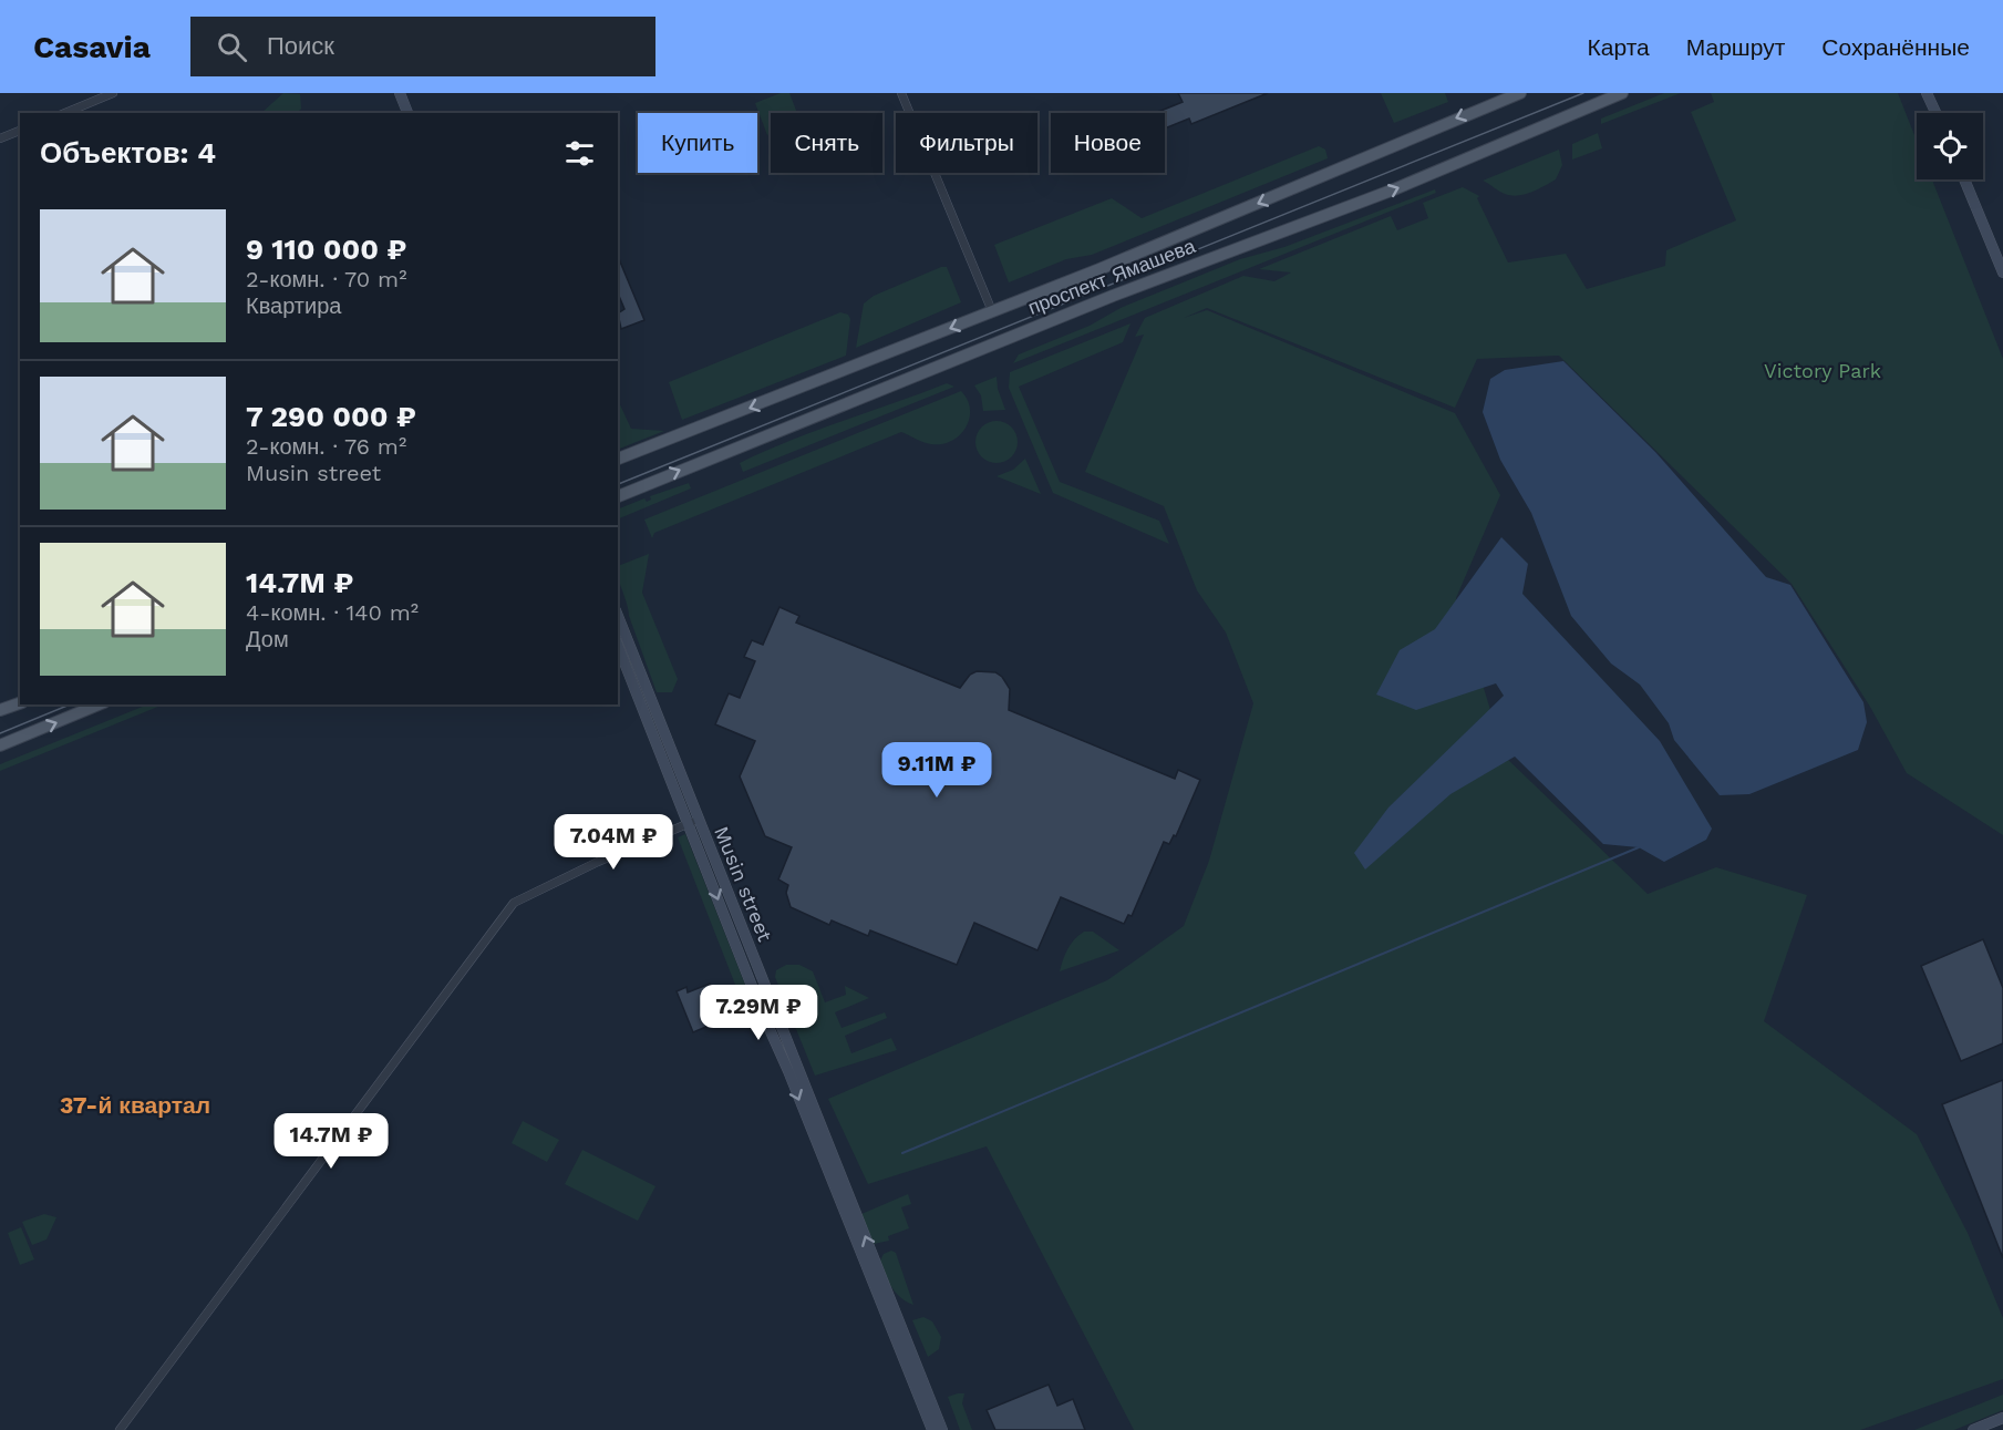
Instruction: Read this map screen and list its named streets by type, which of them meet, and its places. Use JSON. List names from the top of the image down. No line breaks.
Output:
{"streets":{"main road":["проспект Ямашева"],"street":["Musin street"]},"districts":["37-й квартал"],"parks":["Victory Park"],"page":{"header":"Casavia","search":"Поиск","nav":["Карта","Маршрут","Сохранённые"],"chip":["Купить","Снять","Фильтры","Новое"],"heading":"Объектов: 4","list":[{"name":"9 110 000 ₽","note":"2-комн. · 70 m² · Квартира"},{"name":"7 290 000 ₽","note":"2-комн. · 76 m² · Musin street"},{"name":"14.7M ₽","note":"4-комн. · 140 m² · Дом"}],"price":["9.11M ₽","7.04M ₽","7.29M ₽","14.7M ₽"]}}
